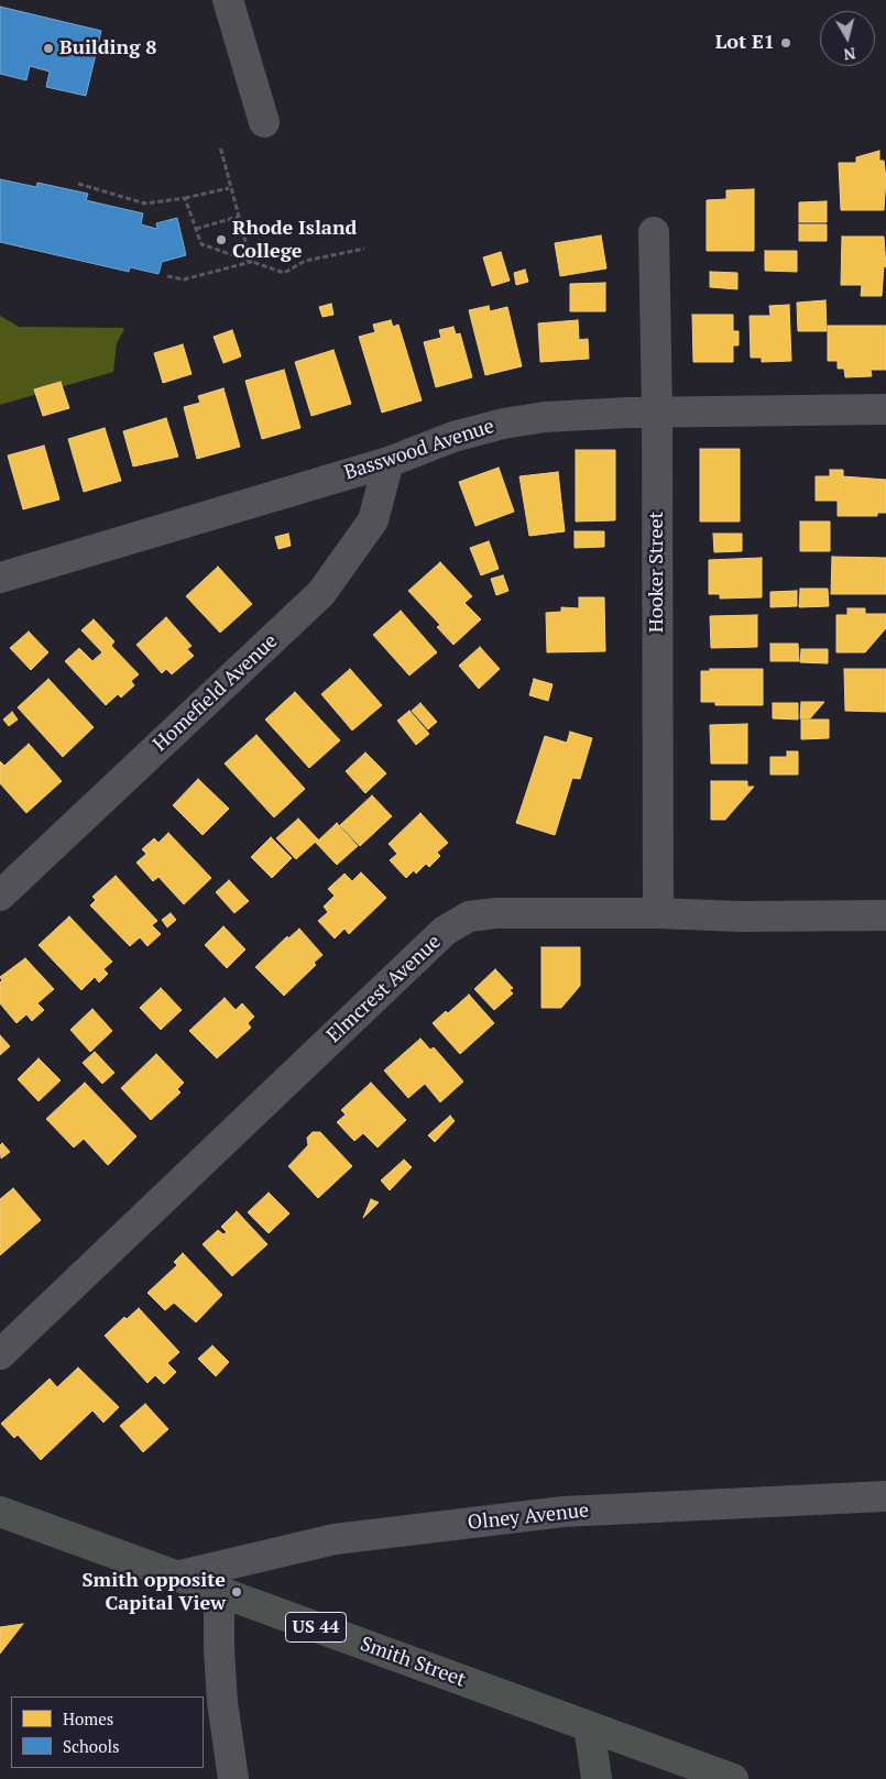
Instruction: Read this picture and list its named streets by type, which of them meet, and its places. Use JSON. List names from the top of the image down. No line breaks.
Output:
{"streets":{"main road":["US 44","Smith Street"],"street":["Basswood Avenue","Hooker Street","Homefield Avenue","Elmcrest Avenue","Olney Avenue"]},"crossings":[["Basswood Avenue","Hooker Street"],["Basswood Avenue","Homefield Avenue"],["Hooker Street","Elmcrest Avenue"],["Olney Avenue","Smith Street"]],"places":["Lot E1","Building 8","Rhode Island College","Smith opposite Capital View"],"legend":["Homes","Schools"],"north":"bottom"}
